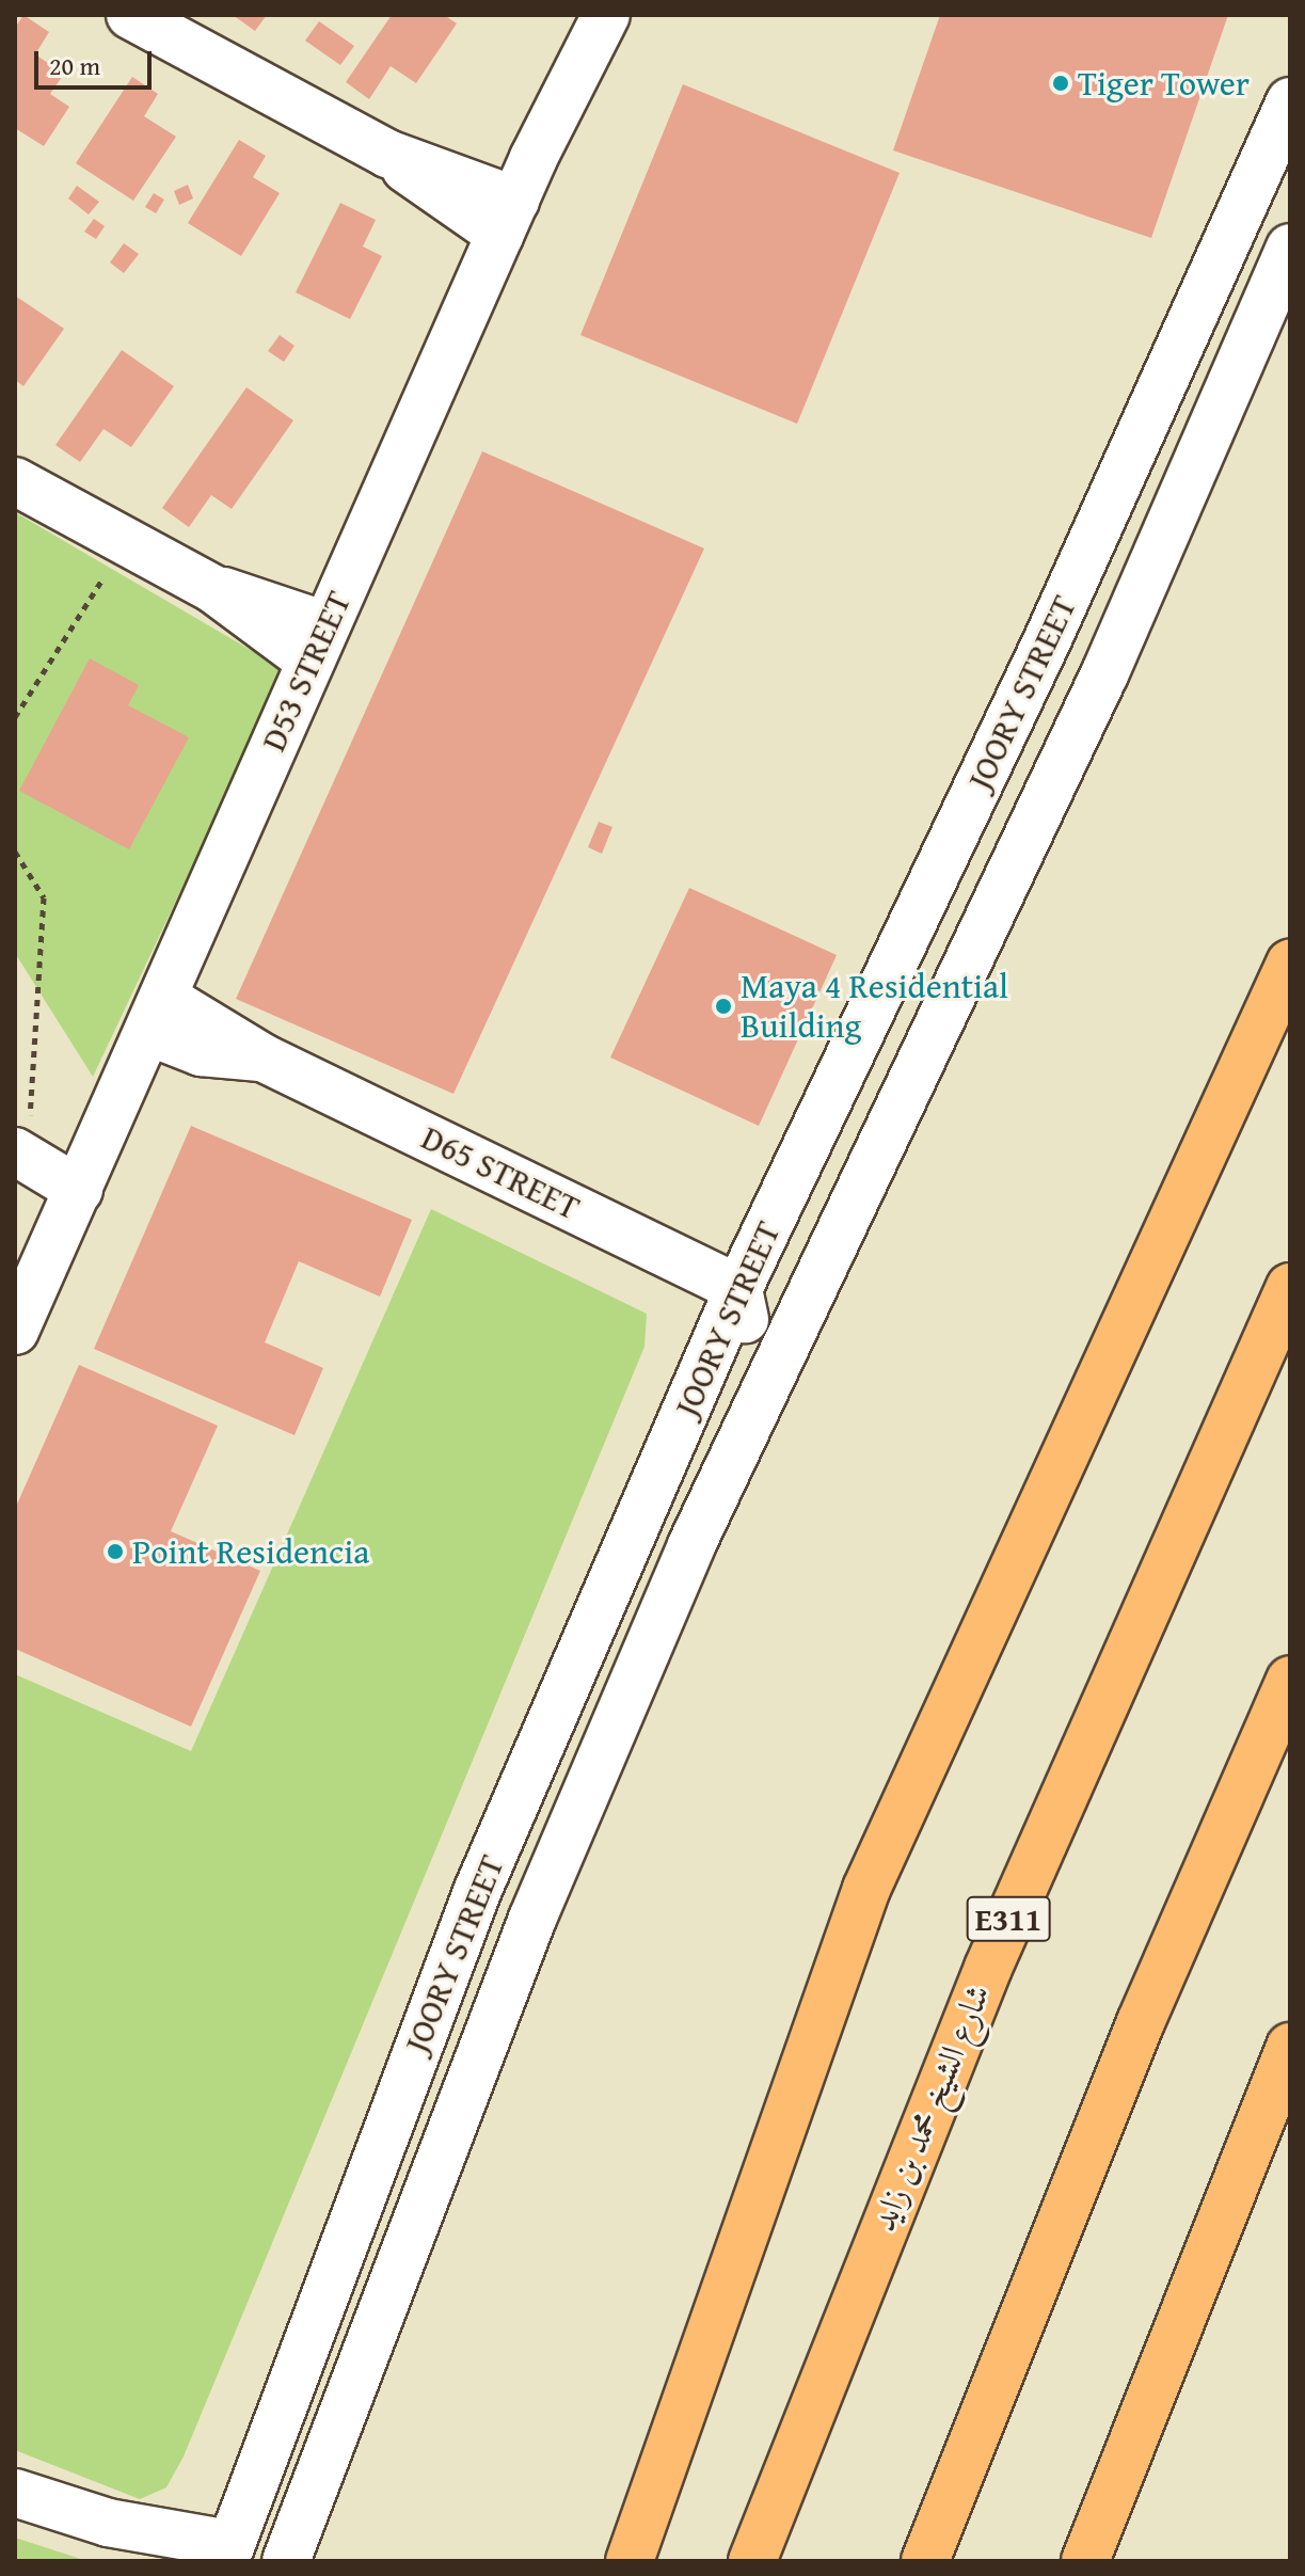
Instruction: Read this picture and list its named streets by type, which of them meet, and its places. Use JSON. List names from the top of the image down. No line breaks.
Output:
{"streets":{"highway":["E311","شارع الشيخ محمد بن زايد"],"street":["D53 STREET","JOORY STREET","D65 STREET"]},"crossings":[["D53 STREET","D65 STREET"],["JOORY STREET","D65 STREET"]],"places":["Tiger Tower","Maya 4 Residential Building","Point Residencia"],"scale_bar":"20 m"}
